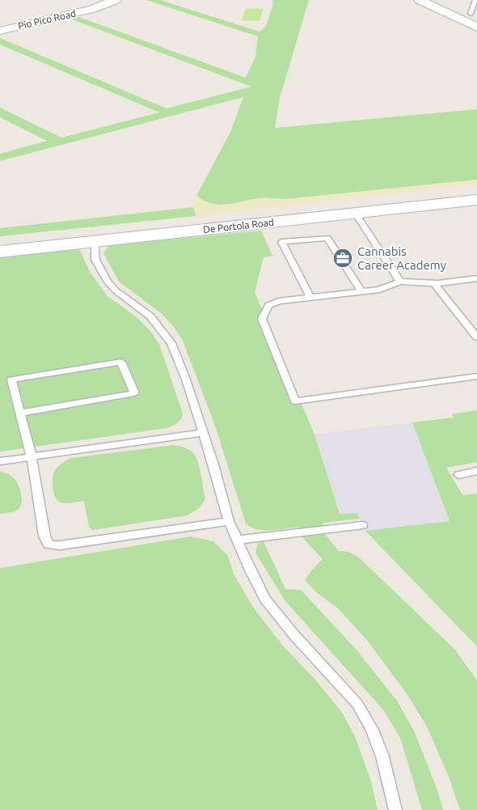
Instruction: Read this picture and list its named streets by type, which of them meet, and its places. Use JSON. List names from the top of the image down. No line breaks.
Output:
{"streets":{"main road":["Pio Pico Road","De Portola Road"]},"places":{"office":["Cannabis Career Academy"]}}
